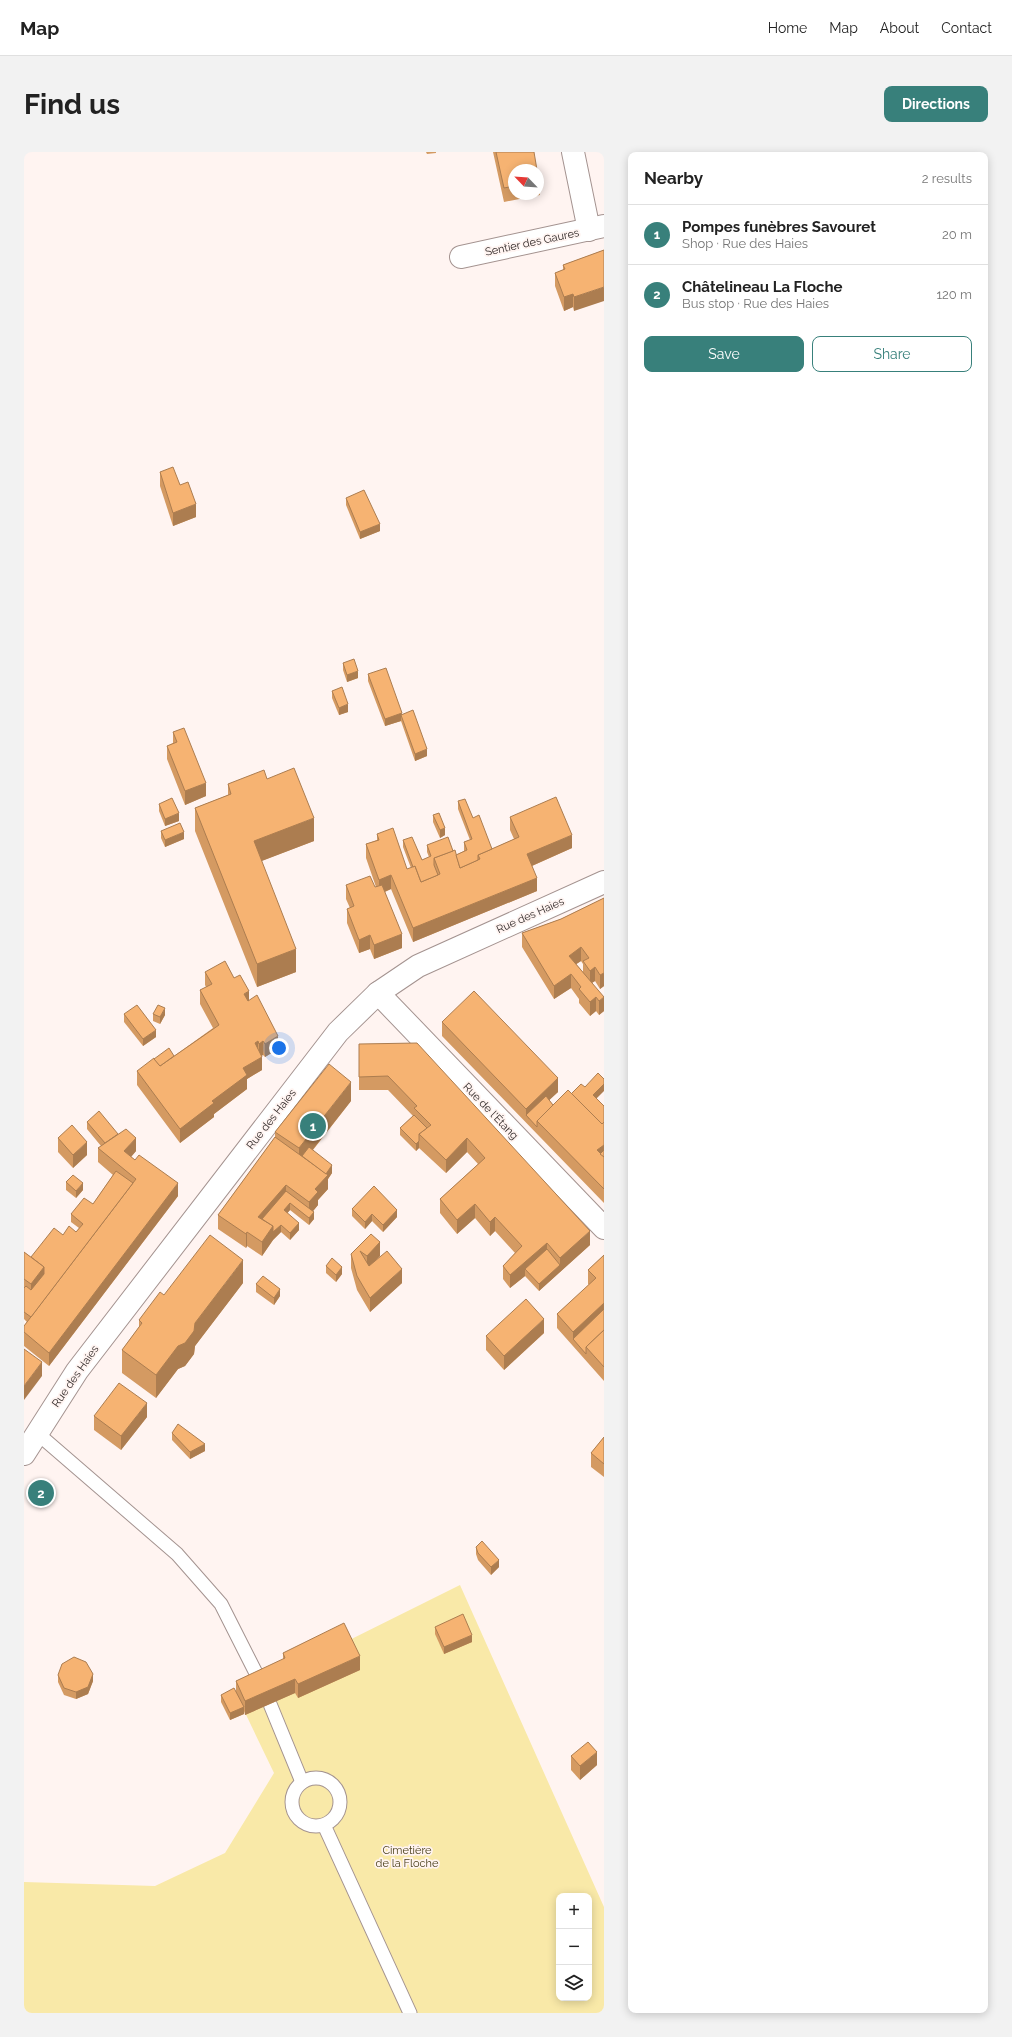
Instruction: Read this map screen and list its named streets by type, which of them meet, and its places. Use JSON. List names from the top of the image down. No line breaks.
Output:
{"streets":{"street":["Sentier des Gaures","Rue des Haies","Rue de l'Étang"]},"crossings":[["Rue des Haies","Rue de l'Étang"]],"parks":["Cimetière de la Floche"],"north":"top left","page":{"header":"Map","nav":["Home","Map","About","Contact"],"buttons":["Directions",["Save","Share"]],"title":"Find us","heading":["Nearby","2 results"],"list":[{"mark":"1","name":"Pompes funèbres Savouret","note":"Shop · Rue des Haies","value":"20 m"},{"mark":"2","name":"Châtelineau La Floche","note":"Bus stop · Rue des Haies","value":"120 m"}],"pins":["1","2"],"map_buttons":["+","−"]}}
